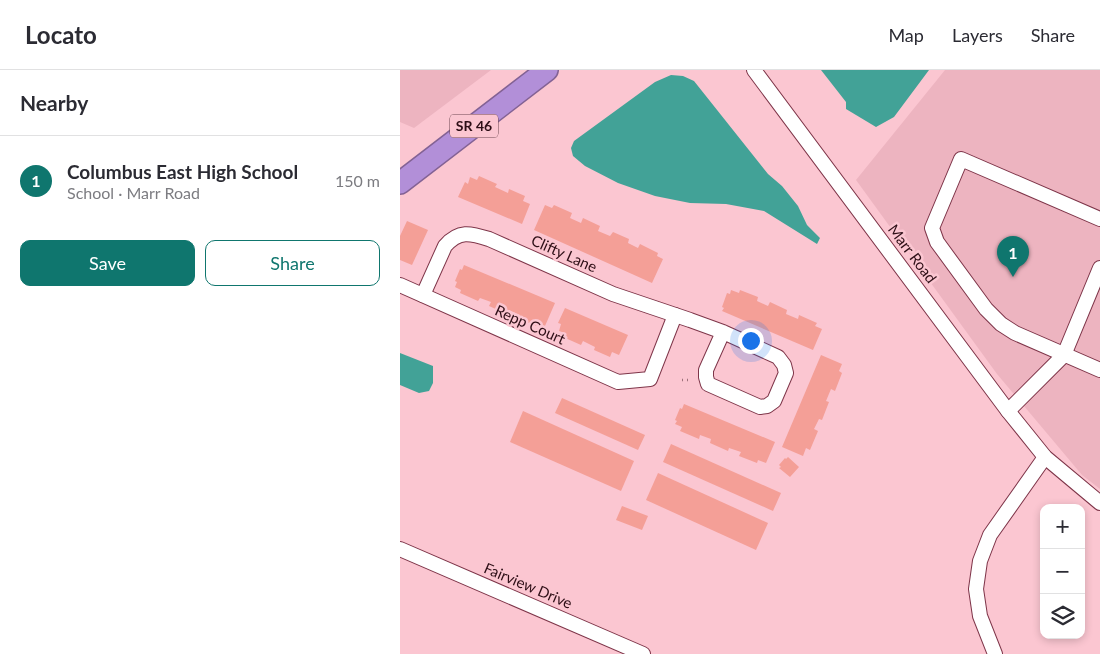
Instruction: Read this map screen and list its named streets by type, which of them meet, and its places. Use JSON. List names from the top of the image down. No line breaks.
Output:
{"streets":{"highway":["SR 46"],"street":["Clifty Lane","Marr Road","Repp Court","Fairview Drive"]},"crossings":[["Clifty Lane","Repp Court"]],"page":{"header":"Locato","nav":["Map","Layers","Share"],"heading":"Nearby","list":[{"mark":"1","name":"Columbus East High School","note":"School · Marr Road","value":"150 m"}],"buttons":["Save","Share"],"pins":"1","map_buttons":["+","−"]}}
